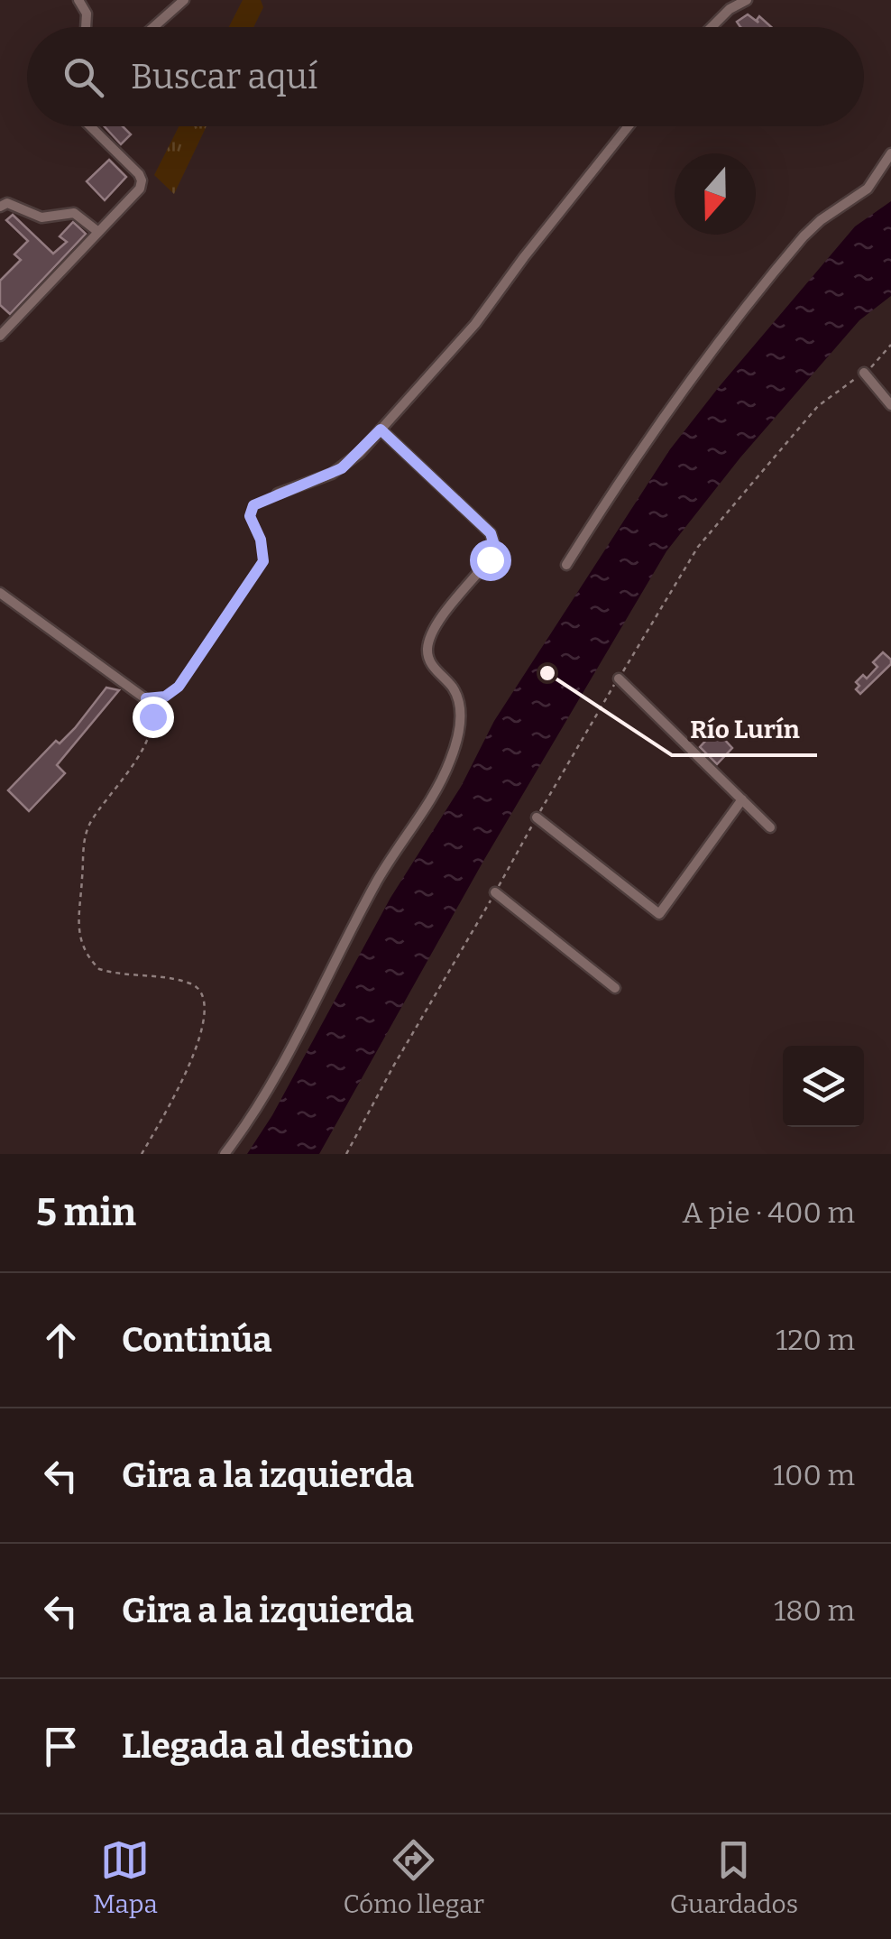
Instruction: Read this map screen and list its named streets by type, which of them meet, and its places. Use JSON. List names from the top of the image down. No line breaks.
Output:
{"places":["Río Lurín"],"north":"bottom","page":{"search":"Buscar aquí","heading":["5 min","A pie · 400 m"],"list":[["Continúa","120 m"],["Gira a la izquierda","100 m"],["Gira a la izquierda","180 m"],"Llegada al destino"],"nav":["Mapa","Cómo llegar","Guardados"]}}
